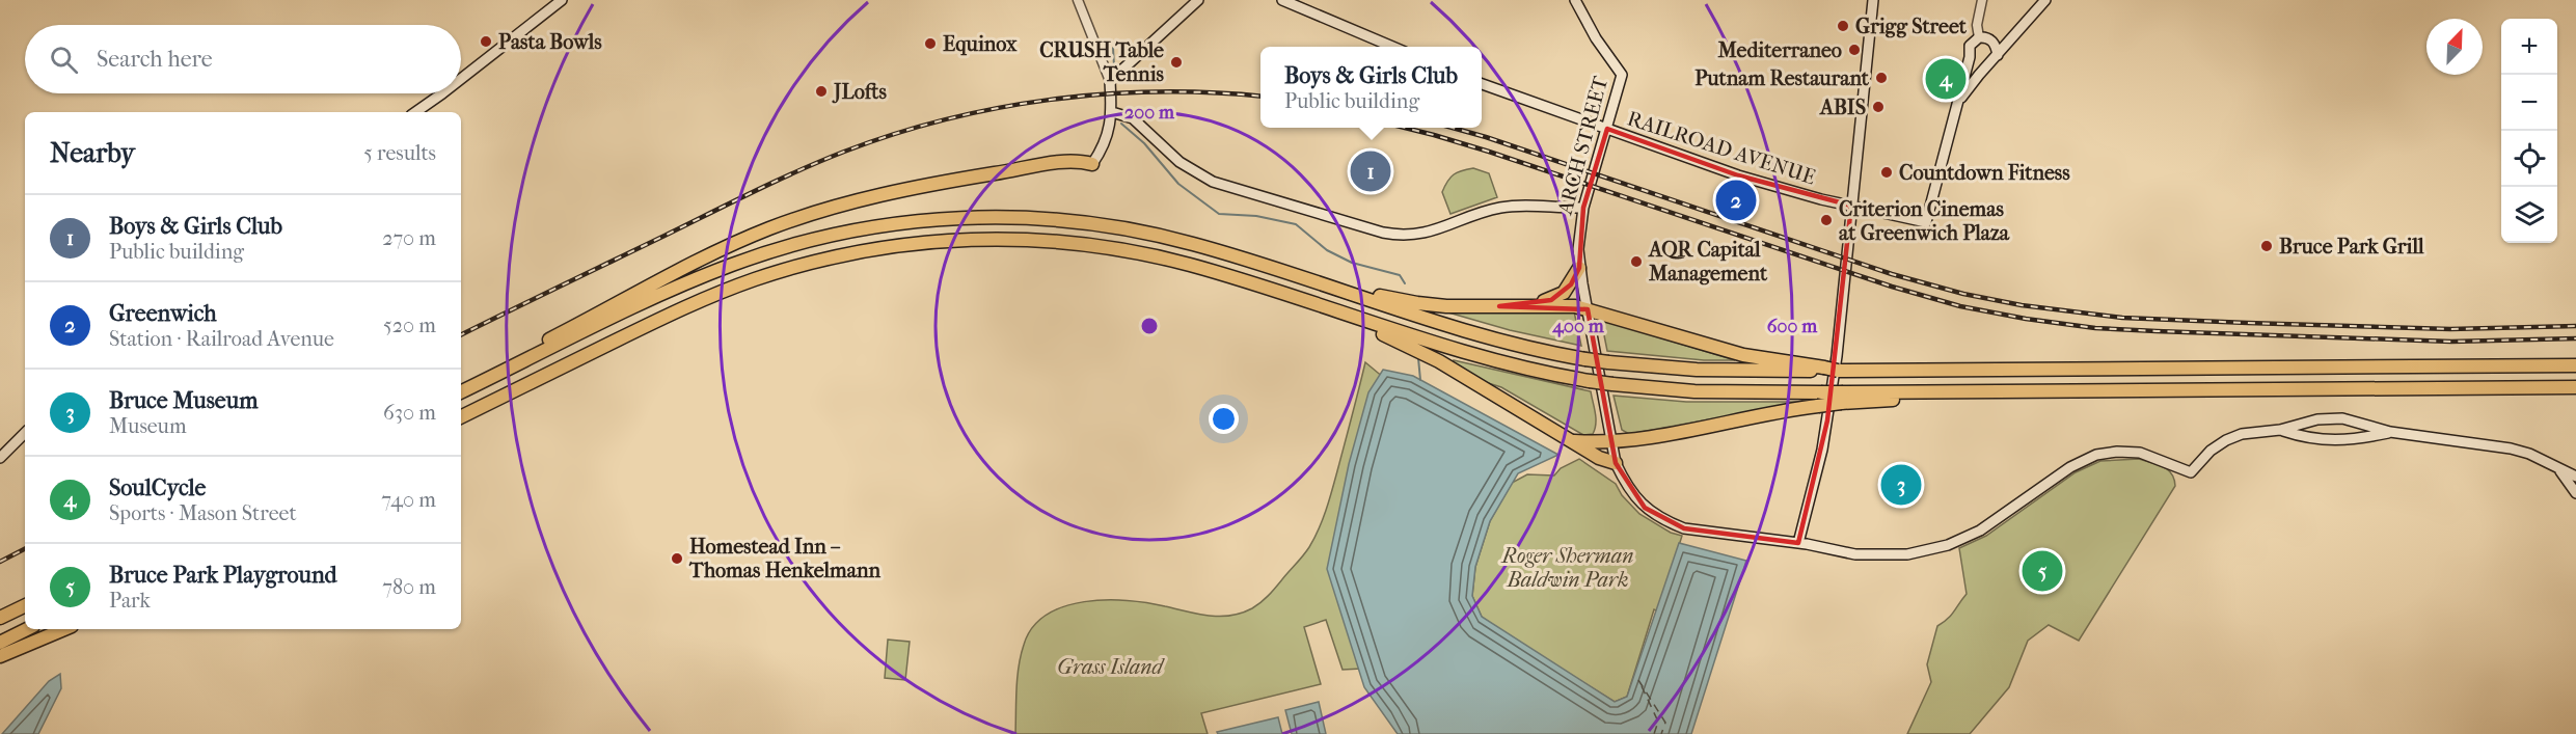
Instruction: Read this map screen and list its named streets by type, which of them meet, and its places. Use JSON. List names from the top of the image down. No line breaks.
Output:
{"streets":{"main road":["ARCH STREET","RAILROAD AVENUE"]},"crossings":[["ARCH STREET","RAILROAD AVENUE"]],"parks":["Roger Sherman Baldwin Park","Grass Island"],"places":["Grigg Street","Pasta Bowls","Equinox","Mediterraneo","CRUSH Table Tennis","Putnam Restaurant","JLofts","ABIS","Countdown Fitness","Criterion Cinemas at Greenwich Plaza","Bruce Park Grill","AQR Capital Management","Homestead Inn – Thomas Henkelmann"],"north":"top right","page":{"map_buttons":["+","−"],"search":"Search here","popup":["Boys & Girls Club","Public building"],"pins":["4","1","2","3","5"],"heading":["Nearby","5 results"],"list":[{"mark":"1","name":"Boys & Girls Club","note":"Public building","value":"270 m"},{"mark":"2","name":"Greenwich","note":"Station · Railroad Avenue","value":"520 m"},{"mark":"3","name":"Bruce Museum","note":"Museum","value":"630 m"},{"mark":"4","name":"SoulCycle","note":"Sports · Mason Street","value":"740 m"},{"mark":"5","name":"Bruce Park Playground","note":"Park","value":"780 m"}]},"rings":["200 m","400 m","600 m"]}
